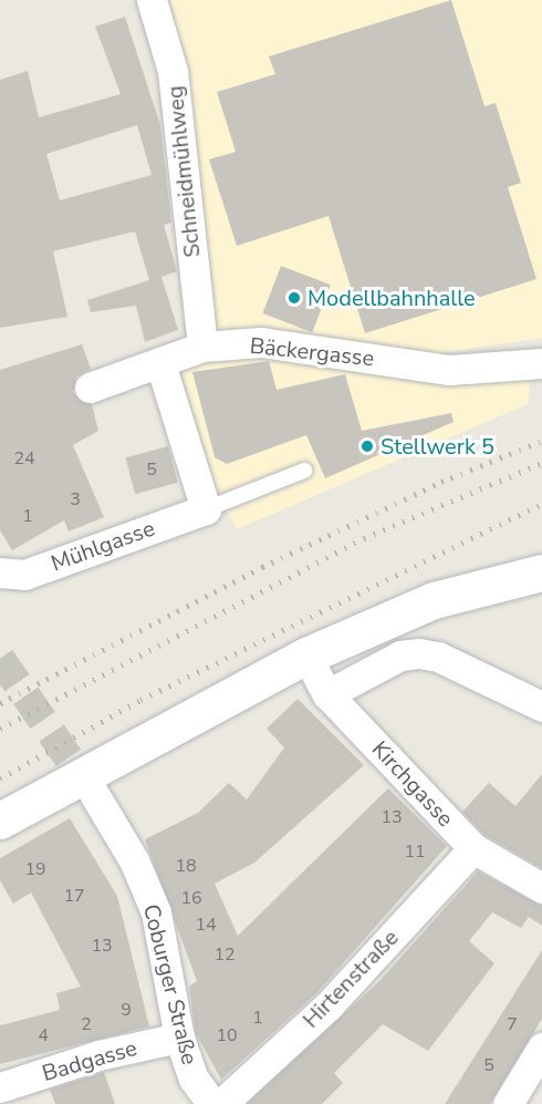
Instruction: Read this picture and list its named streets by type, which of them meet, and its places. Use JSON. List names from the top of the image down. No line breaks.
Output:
{"streets":{"street":["Schneidmühlweg","Bäckergasse","Mühlgasse","Kirchgasse","Hirtenstraße","Coburger Straße","Badgasse"]},"crossings":[["Schneidmühlweg","Bäckergasse"],["Kirchgasse","Hirtenstraße"],["Coburger Straße","Badgasse"]],"places":["Modellbahnhalle","Stellwerk 5"],"house_numbers":["24","5","3","1","13","11","18","19","17","16","14","13","12","9","1","2","7","4","10","5"]}
